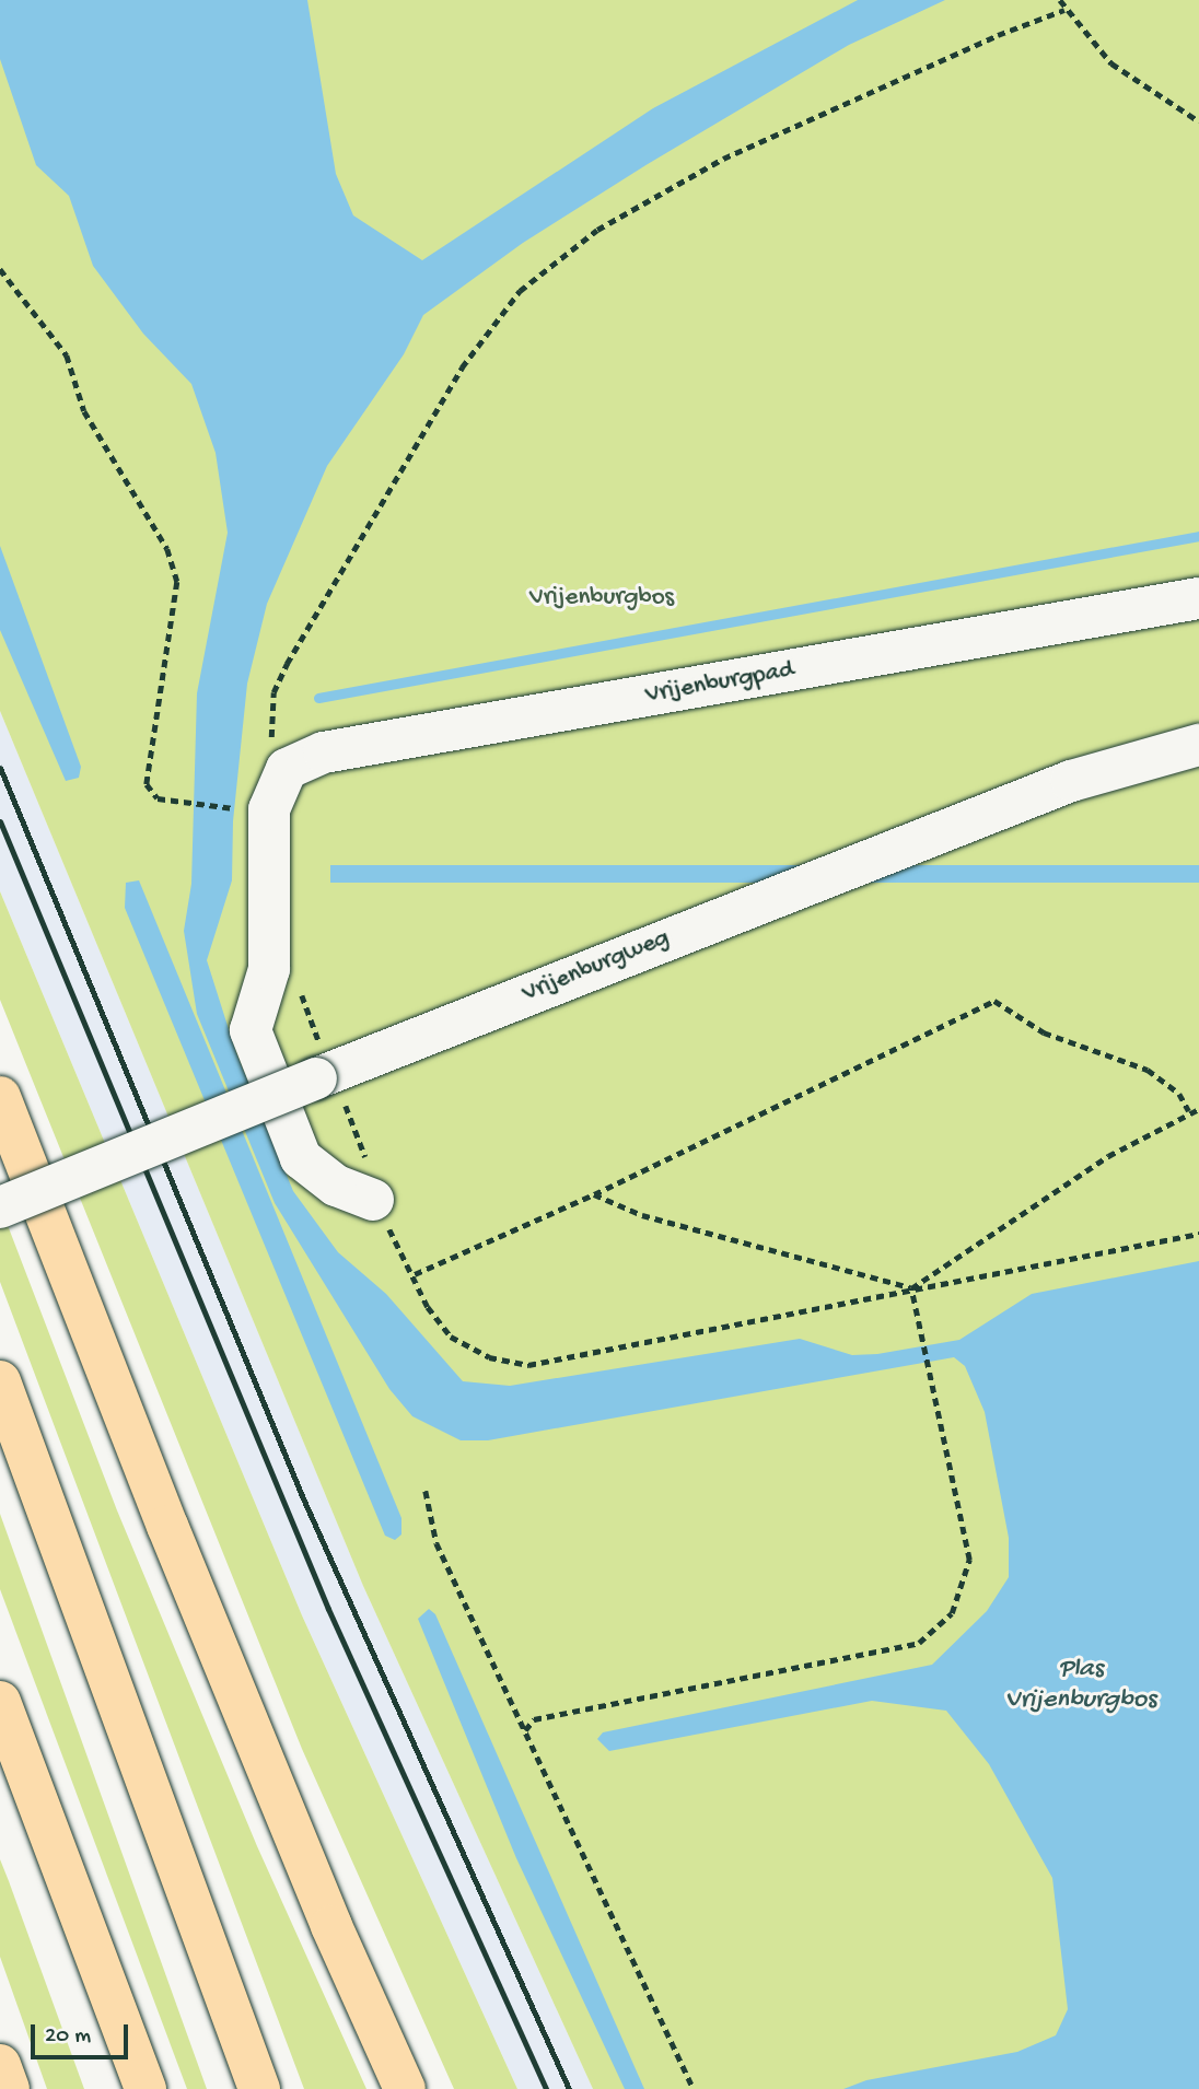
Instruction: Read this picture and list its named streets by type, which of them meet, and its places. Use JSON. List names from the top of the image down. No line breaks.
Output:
{"streets":{"street":["Vrijenburgpad","Vrijenburgweg"]},"water":["Plas Vrijenburgbos"],"parks":["Vrijenburgbos"],"scale_bar":"20 m"}
